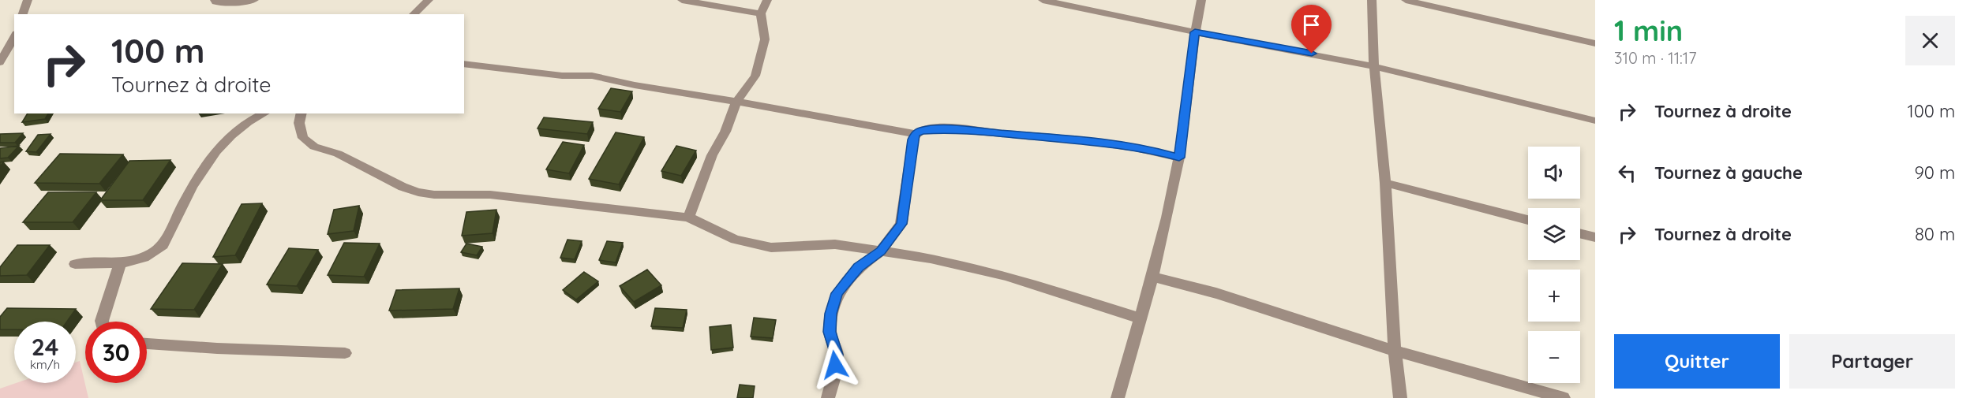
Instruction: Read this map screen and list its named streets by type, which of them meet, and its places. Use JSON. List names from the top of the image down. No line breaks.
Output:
{"page":{"heading":["1 min","310 m · 11:17"],"turn":["100 m","Tournez à droite"],"list":[{"name":"Tournez à droite","value":"100 m"},{"name":"Tournez à gauche","value":"90 m"},{"name":"Tournez à droite","value":"80 m"}],"map_buttons":["+","−"],"speed":"24 km/h","limit":"30","buttons":["Quitter","Partager"]}}
